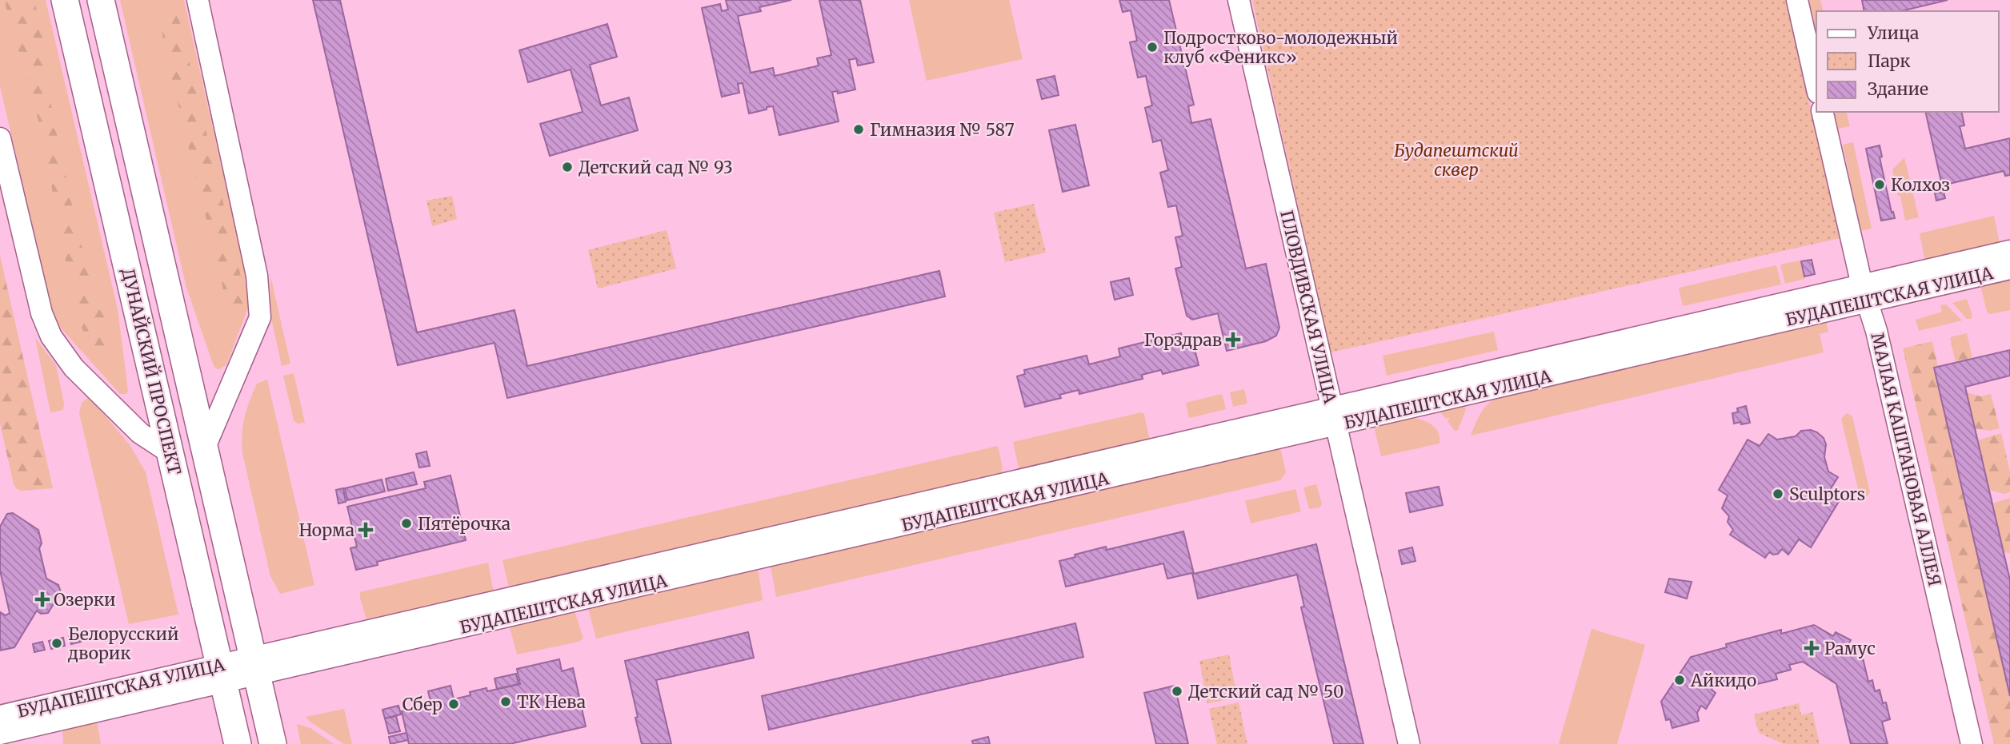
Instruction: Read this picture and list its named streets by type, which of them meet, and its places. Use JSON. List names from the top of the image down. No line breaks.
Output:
{"streets":{"main road":["ДУНАЙСКИЙ ПРОСПЕКТ"],"street":["БУДАПЕШТСКАЯ УЛИЦА","ПЛОВДИВСКАЯ УЛИЦА","МАЛАЯ КАШТАНОВАЯ АЛЛЕЯ"]},"crossings":[["БУДАПЕШТСКАЯ УЛИЦА","ПЛОВДИВСКАЯ УЛИЦА"],["БУДАПЕШТСКАЯ УЛИЦА","ДУНАЙСКИЙ ПРОСПЕКТ"],["БУДАПЕШТСКАЯ УЛИЦА","МАЛАЯ КАШТАНОВАЯ АЛЛЕЯ"]],"parks":["Будапештский сквер"],"places":{"other":["Подростково-молодежный клуб «Феникс»","Гимназия № 587","Детский сад № 93","Колхоз","Sculptors","Пятёрочка","Белорусский дворик","Айкидо","Детский сад № 50","ТК Нева","Сбер"],"health":["Горздрав","Норма","Озерки","Рамус"]},"legend":["Улица","Парк","Здание"]}
